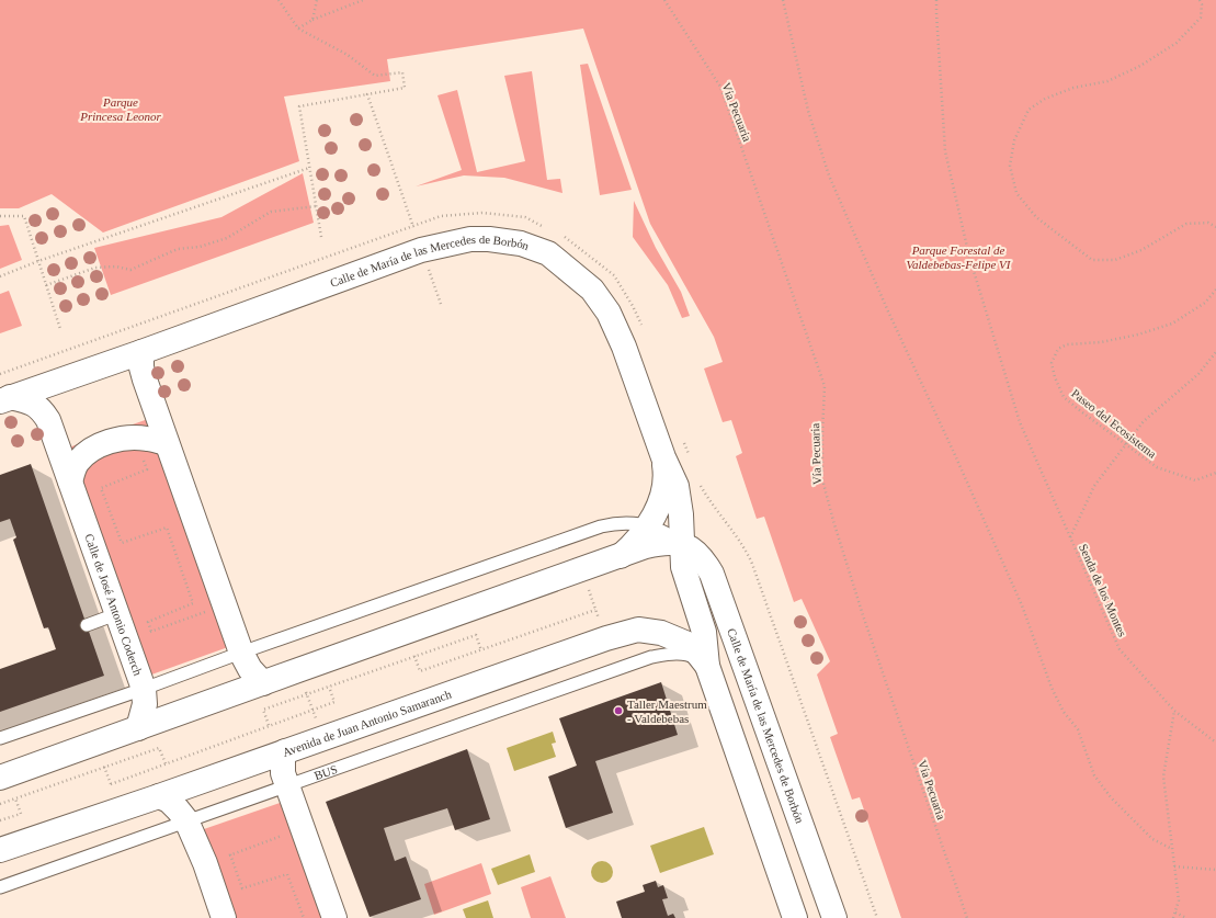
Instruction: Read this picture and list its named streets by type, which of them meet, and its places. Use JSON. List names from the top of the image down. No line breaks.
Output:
{"streets":{"street":["Calle de María de las Mercedes de Borbón","Calle de José Antonio Coderch","Avenida de Juan Antonio Samaranch"],"lane":["BUS"],"path":["Vía Pecuaria","Paseo del Ecosistema","Senda de los Montes"]},"crossings":[["Calle de María de las Mercedes de Borbón","Calle de José Antonio Coderch"],["Calle de María de las Mercedes de Borbón","Avenida de Juan Antonio Samaranch"],["Calle de María de las Mercedes de Borbón","BUS"],["Paseo del Ecosistema","Senda de los Montes"],["Avenida de Juan Antonio Samaranch","BUS"]],"parks":["Parque Princesa Leonor","Parque Forestal de Valdebebas-Felipe VI"],"places":["Taller Maestrum - Valdebebas"]}
